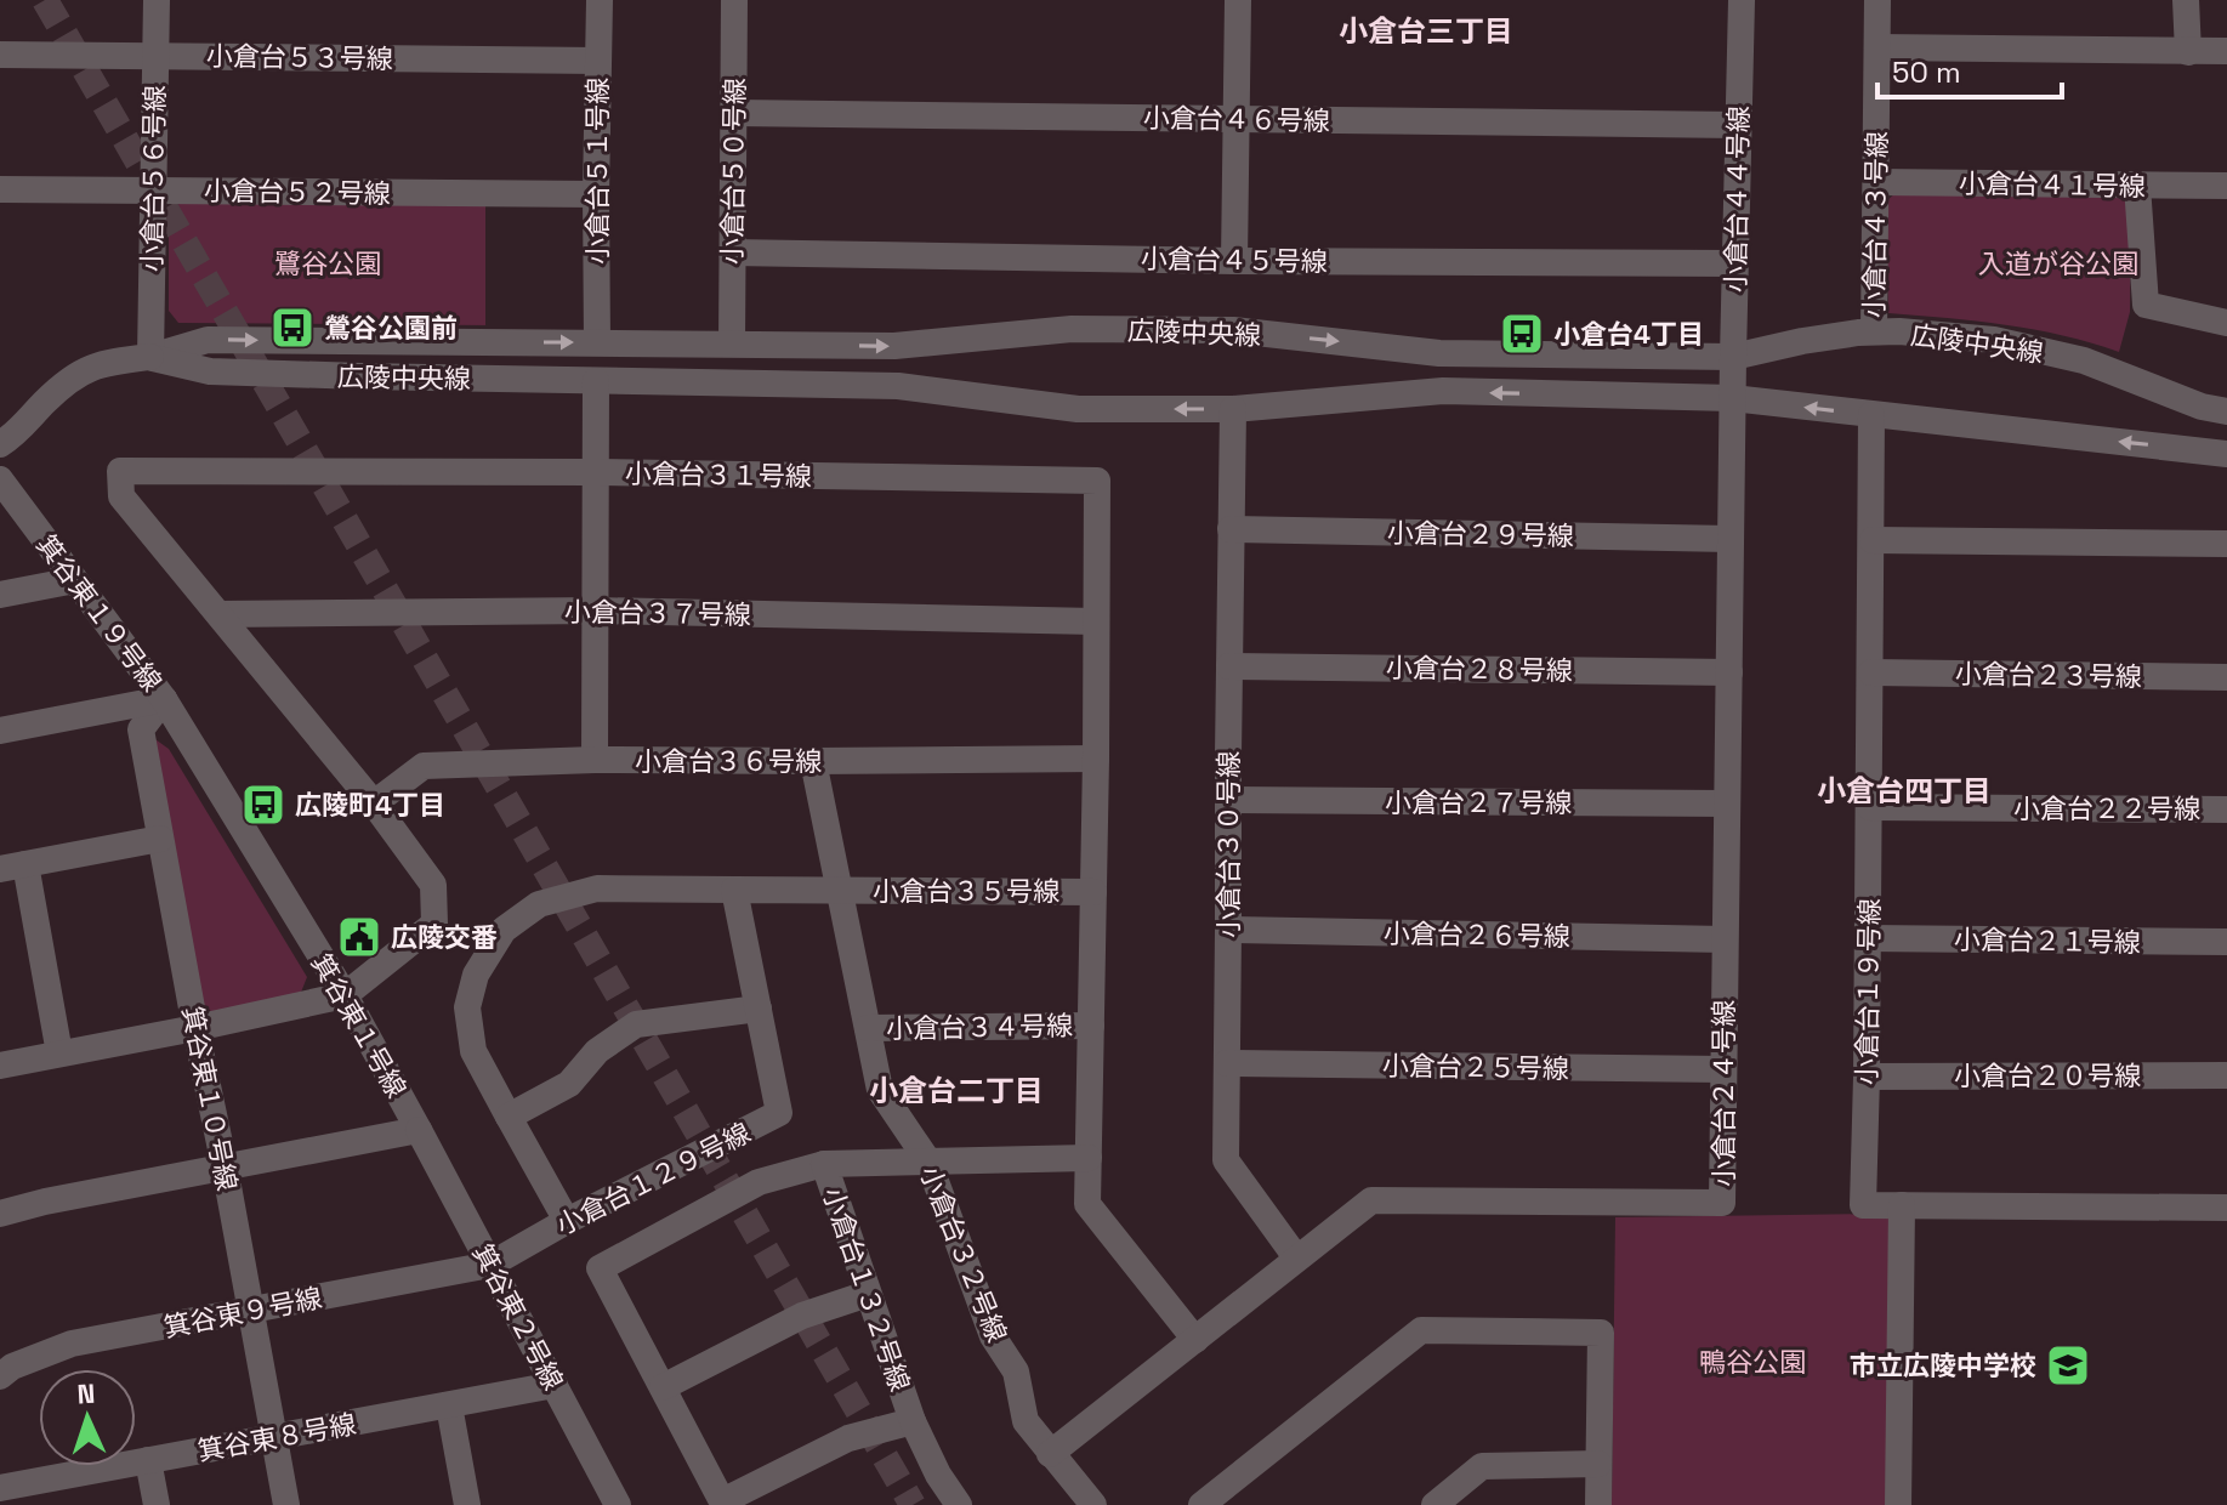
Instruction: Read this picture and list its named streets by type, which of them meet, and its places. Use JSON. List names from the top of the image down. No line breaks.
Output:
{"streets":{"street":["小倉台５３号線","小倉台４６号線","小倉台５１号線","小倉台５０号線","小倉台５６号線","小倉台４１号線","小倉台５２号線","小倉台４４号線","小倉台４３号線","小倉台４５号線","広陵中央線","小倉台３１号線","小倉台２９号線","箕谷東１９号線","小倉台３７号線","小倉台２８号線","小倉台２３号線","小倉台３６号線","小倉台２７号線","小倉台２２号線","小倉台３０号線","小倉台３５号線","小倉台２６号線","小倉台２１号線","小倉台１９号線","箕谷東１号線","小倉台３４号線","小倉台２５号線","小倉台２０号線","小倉台２４号線","箕谷東１０号線","小倉台１２９号線","小倉台３２号線","小倉台１３２号線","箕谷東９号線","箕谷東２号線","箕谷東８号線"]},"crossings":[["小倉台５３号線","小倉台５１号線"],["小倉台５３号線","小倉台５６号線"],["小倉台４６号線","小倉台５０号線"],["小倉台４６号線","小倉台４４号線"],["小倉台５１号線","小倉台５２号線"],["小倉台５１号線","広陵中央線"],["小倉台５０号線","小倉台４５号線"],["小倉台５０号線","広陵中央線"],["小倉台５６号線","小倉台５２号線"],["小倉台５６号線","広陵中央線"],["小倉台４１号線","小倉台４３号線"],["小倉台４４号線","小倉台４５号線"],["小倉台４４号線","広陵中央線"],["小倉台４４号線","小倉台２４号線"],["小倉台４３号線","広陵中央線"],["広陵中央線","小倉台３０号線"],["広陵中央線","小倉台１９号線"],["広陵中央線","小倉台２４号線"],["小倉台３１号線","小倉台３７号線"],["小倉台３１号線","小倉台３６号線"],["小倉台３１号線","小倉台３５号線"],["小倉台３１号線","箕谷東１号線"],["小倉台３１号線","小倉台３４号線"],["小倉台３１号線","小倉台２４号線"],["小倉台３１号線","小倉台１３２号線"],["小倉台２９号線","小倉台３０号線"],["小倉台２９号線","小倉台２４号線"],["箕谷東１９号線","箕谷東１号線"],["箕谷東１９号線","箕谷東１０号線"],["小倉台２８号線","小倉台３０号線"],["小倉台２８号線","小倉台２４号線"],["小倉台２３号線","小倉台１９号線"],["小倉台３６号線","小倉台３２号線"],["小倉台２７号線","小倉台３０号線"],["小倉台２７号線","小倉台２４号線"],["小倉台２２号線","小倉台１９号線"],["小倉台３０号線","小倉台２６号線"],["小倉台３０号線","小倉台２５号線"],["小倉台３０号線","小倉台２４号線"],["小倉台３５号線","小倉台３２号線"],["小倉台２６号線","小倉台２４号線"],["小倉台２１号線","小倉台１９号線"],["小倉台１９号線","小倉台２０号線"],["箕谷東１号線","箕谷東１０号線"],["箕谷東１号線","箕谷東２号線"],["小倉台３４号線","小倉台３２号線"],["小倉台２５号線","小倉台２４号線"],["小倉台２４号線","小倉台３２号線"],["箕谷東１０号線","箕谷東９号線"],["箕谷東１０号線","箕谷東８号線"],["小倉台１２９号線","箕谷東９号線"],["小倉台１２９号線","箕谷東２号線"],["小倉台３２号線","小倉台１３２号線"],["箕谷東９号線","箕谷東２号線"],["箕谷東２号線","箕谷東８号線"]],"districts":["小倉台三丁目","小倉台四丁目","小倉台二丁目"],"parks":["鷺谷公園","入道が谷公園","鴨谷公園"],"places":{"bus stop":["鶯谷公園前","小倉台4丁目","広陵町4丁目"],"public building":["広陵交番"],"school or university":["市立広陵中学校"]},"scale_bar":"50 m","north":"top"}
